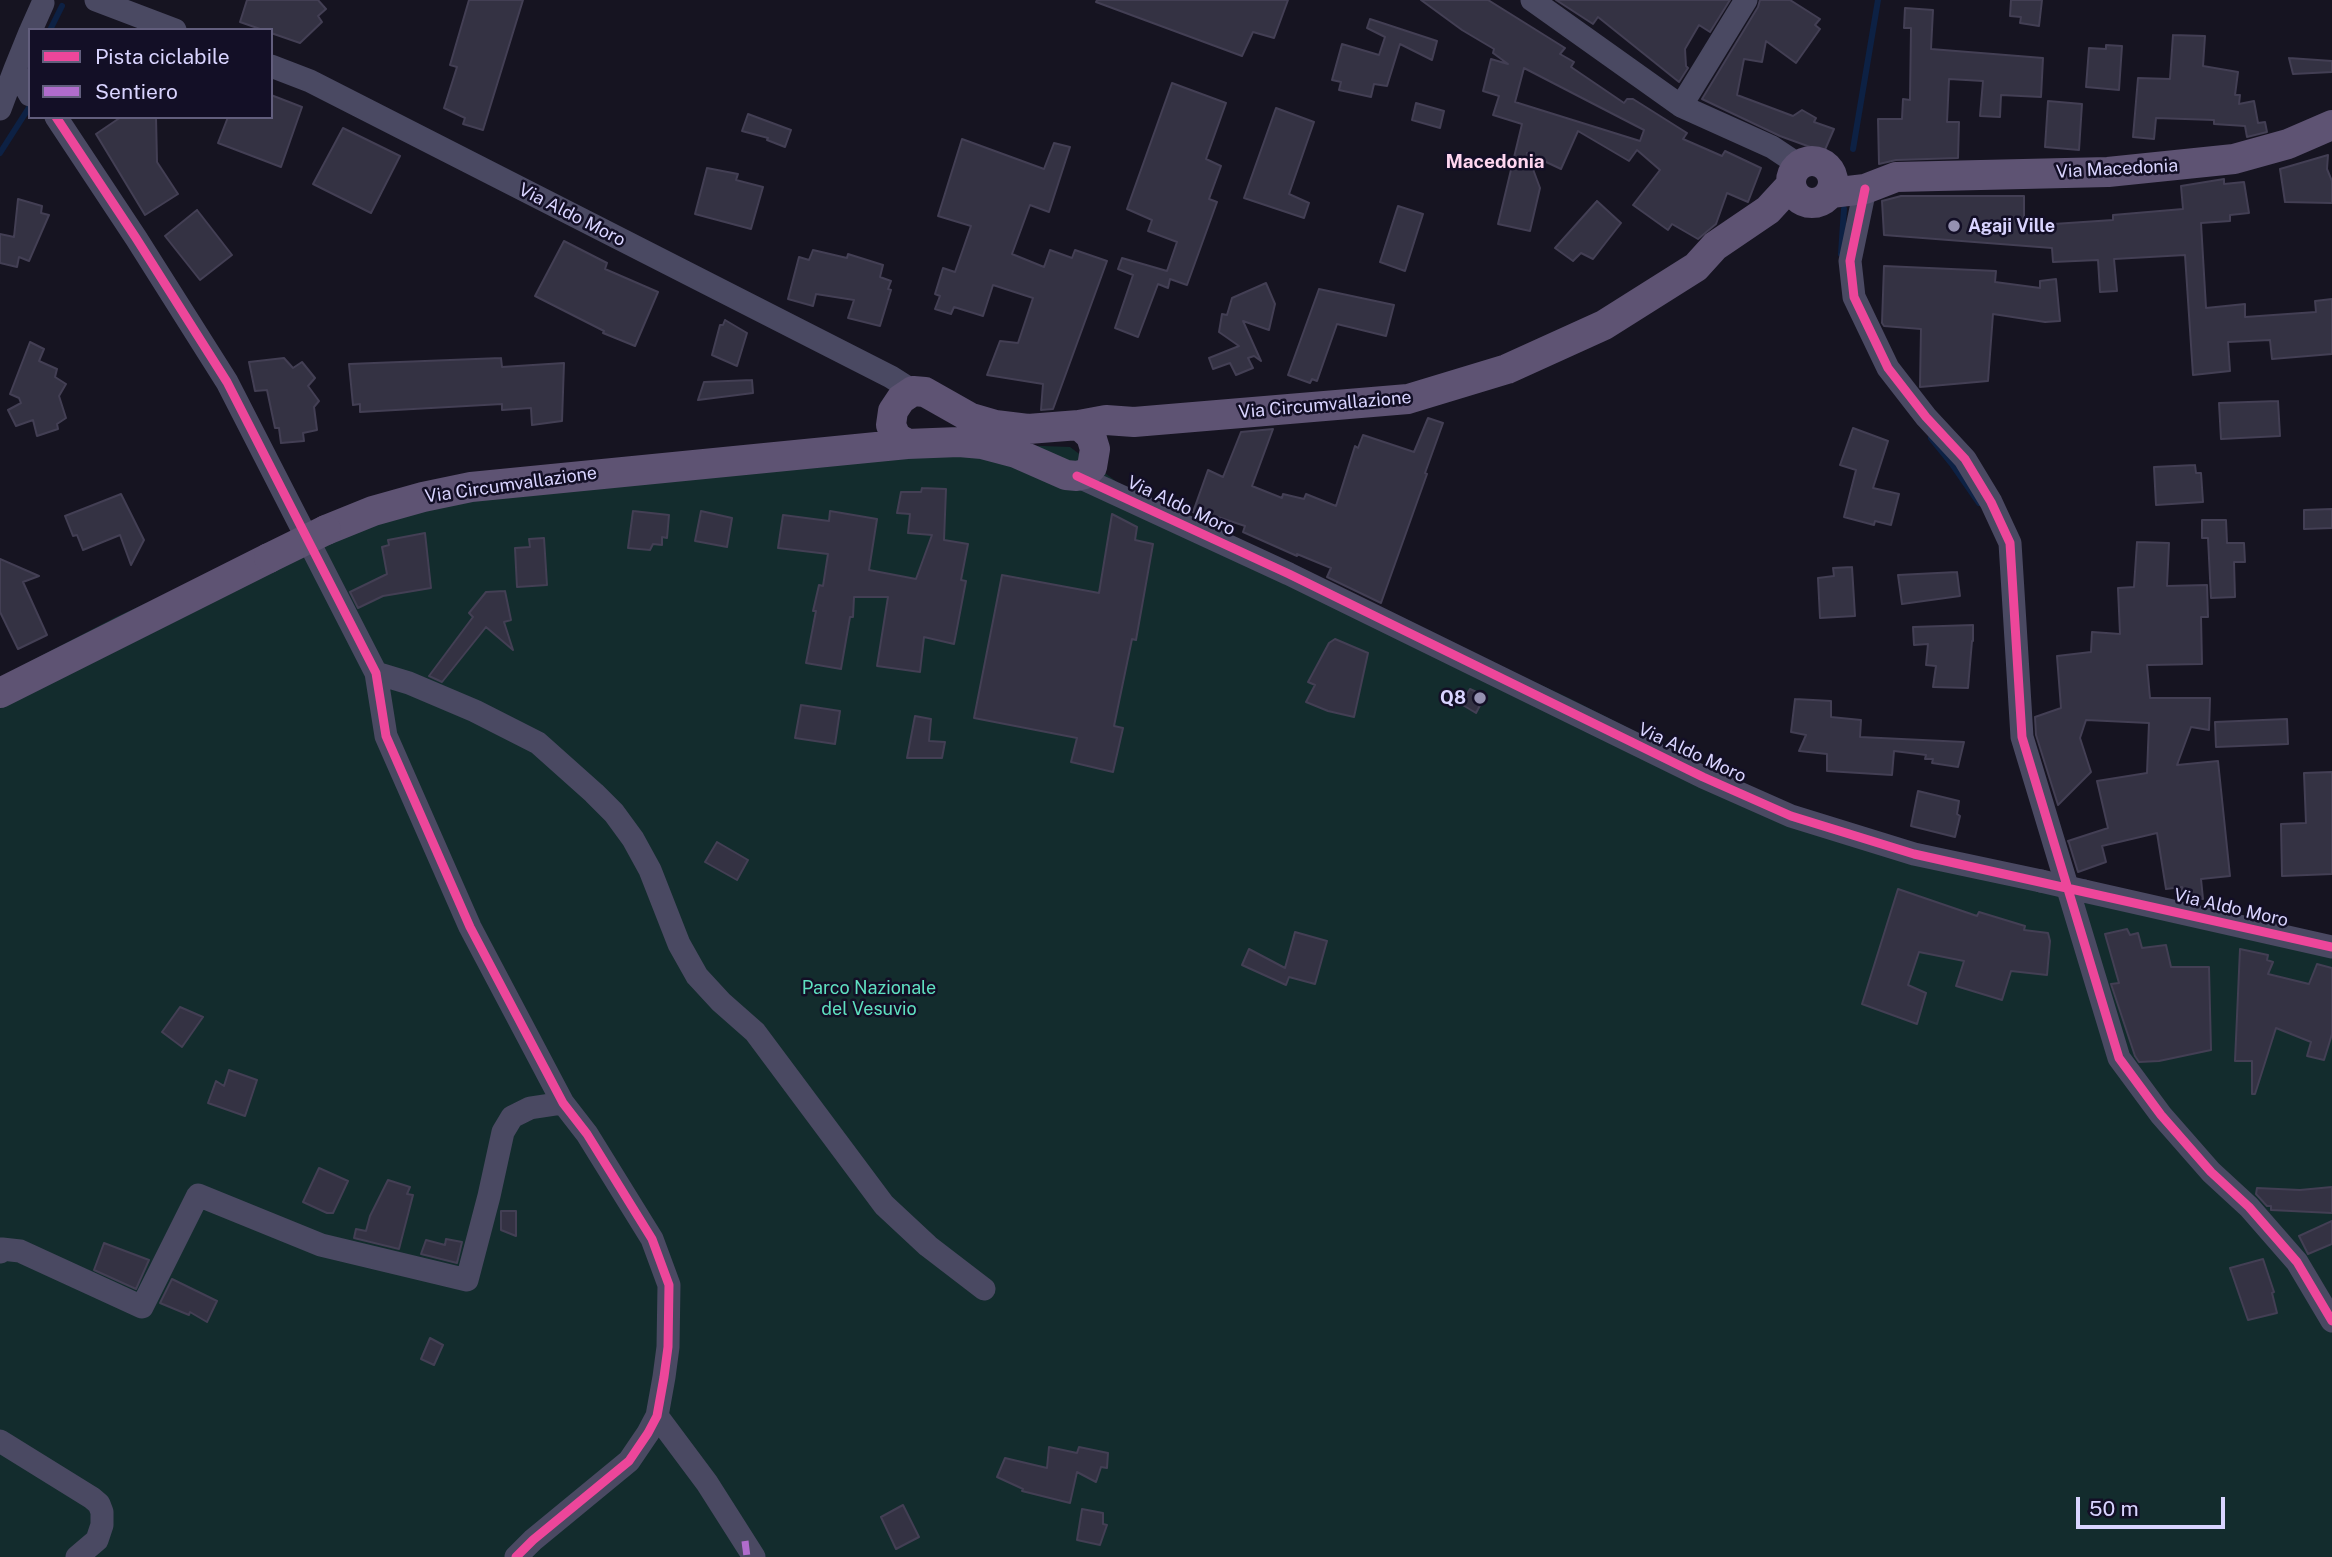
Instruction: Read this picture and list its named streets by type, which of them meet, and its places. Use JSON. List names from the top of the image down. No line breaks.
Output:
{"streets":{"main road":["Via Macedonia","Via Circumvallazione"],"street":["Via Aldo Moro"]},"crossings":[["Via Macedonia","Via Circumvallazione"],["Via Aldo Moro","Via Circumvallazione"]],"districts":["Macedonia"],"parks":["Parco Nazionale del Vesuvio"],"places":["Agaji Ville","Q8"],"legend":["Pista ciclabile","Sentiero"],"scale_bar":"50 m"}
